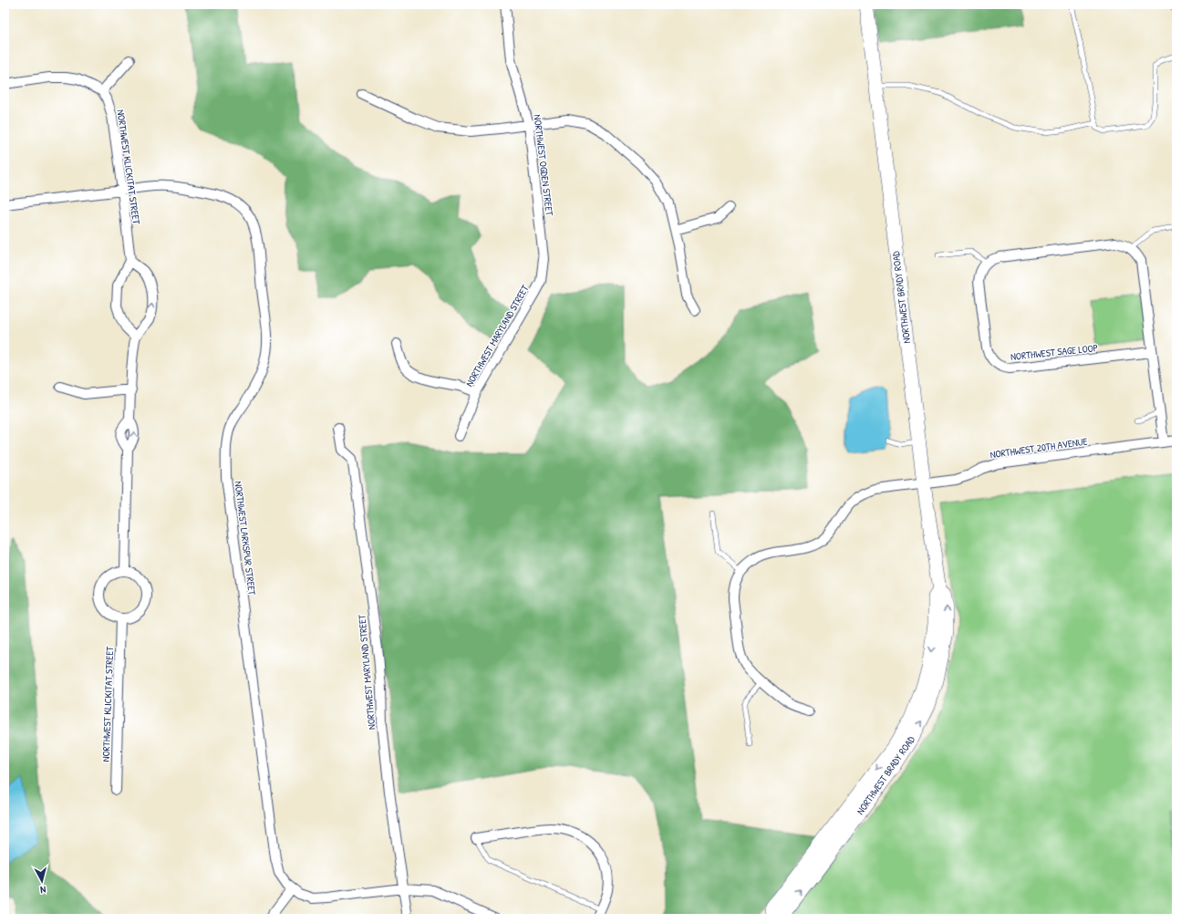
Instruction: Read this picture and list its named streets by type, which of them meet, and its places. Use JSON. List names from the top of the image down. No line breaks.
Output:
{"streets":{"main road":["NORTHWEST BRADY ROAD"],"street":["NORTHWEST OGDEN STREET","NORTHWEST KLICKITAT STREET","NORTHWEST MARYLAND STREET","NORTHWEST SAGE LOOP","NORTHWEST 20TH AVENUE","NORTHWEST LARKSPUR STREET"]},"crossings":[["NORTHWEST OGDEN STREET","NORTHWEST MARYLAND STREET"],["NORTHWEST KLICKITAT STREET","NORTHWEST LARKSPUR STREET"],["NORTHWEST BRADY ROAD","NORTHWEST 20TH AVENUE"],["NORTHWEST MARYLAND STREET","NORTHWEST LARKSPUR STREET"]],"north":"bottom"}
